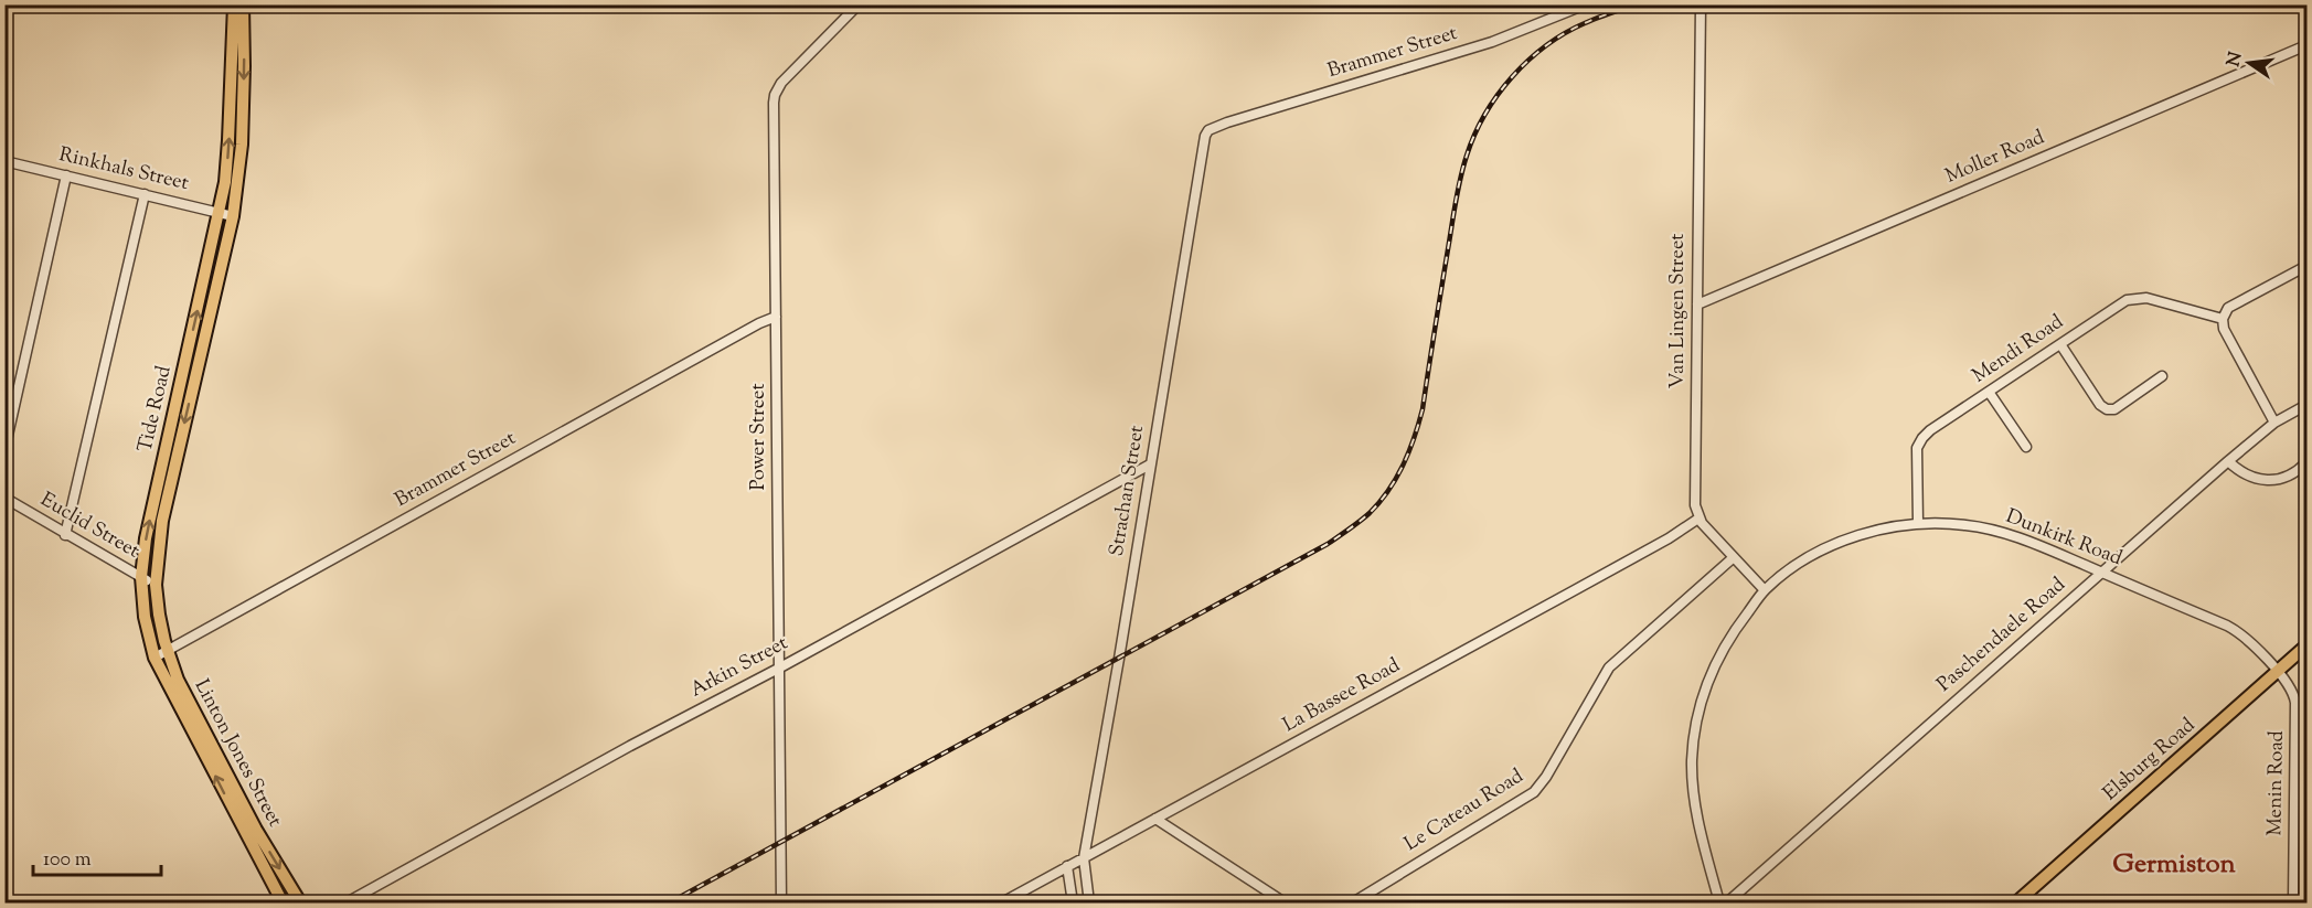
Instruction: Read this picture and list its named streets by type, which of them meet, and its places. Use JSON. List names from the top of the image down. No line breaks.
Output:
{"streets":{"main road":["Tide Road","Linton Jones Street","Elsburg Road"],"street":["Brammer Street","Moller Road","Rinkhals Street","Van Lingen Street","Mendi Road","Power Street","Strachan Street","Euclid Street","Dunkirk Road","Paschendaele Road","Arkin Street","La Bassee Road","Menin Road","Le Cateau Road"]},"crossings":[["Brammer Street","Power Street"],["Brammer Street","Strachan Street"],["Brammer Street","Linton Jones Street"],["Moller Road","Van Lingen Street"],["Rinkhals Street","Tide Road"],["Van Lingen Street","La Bassee Road"],["Mendi Road","Dunkirk Road"],["Tide Road","Euclid Street"],["Tide Road","Linton Jones Street"],["Power Street","Arkin Street"],["Strachan Street","Arkin Street"],["Strachan Street","La Bassee Road"],["Dunkirk Road","Paschendaele Road"],["Dunkirk Road","Elsburg Road"],["Dunkirk Road","Menin Road"],["Elsburg Road","Menin Road"]],"districts":["Germiston"],"scale_bar":"100 m","north":"left"}
